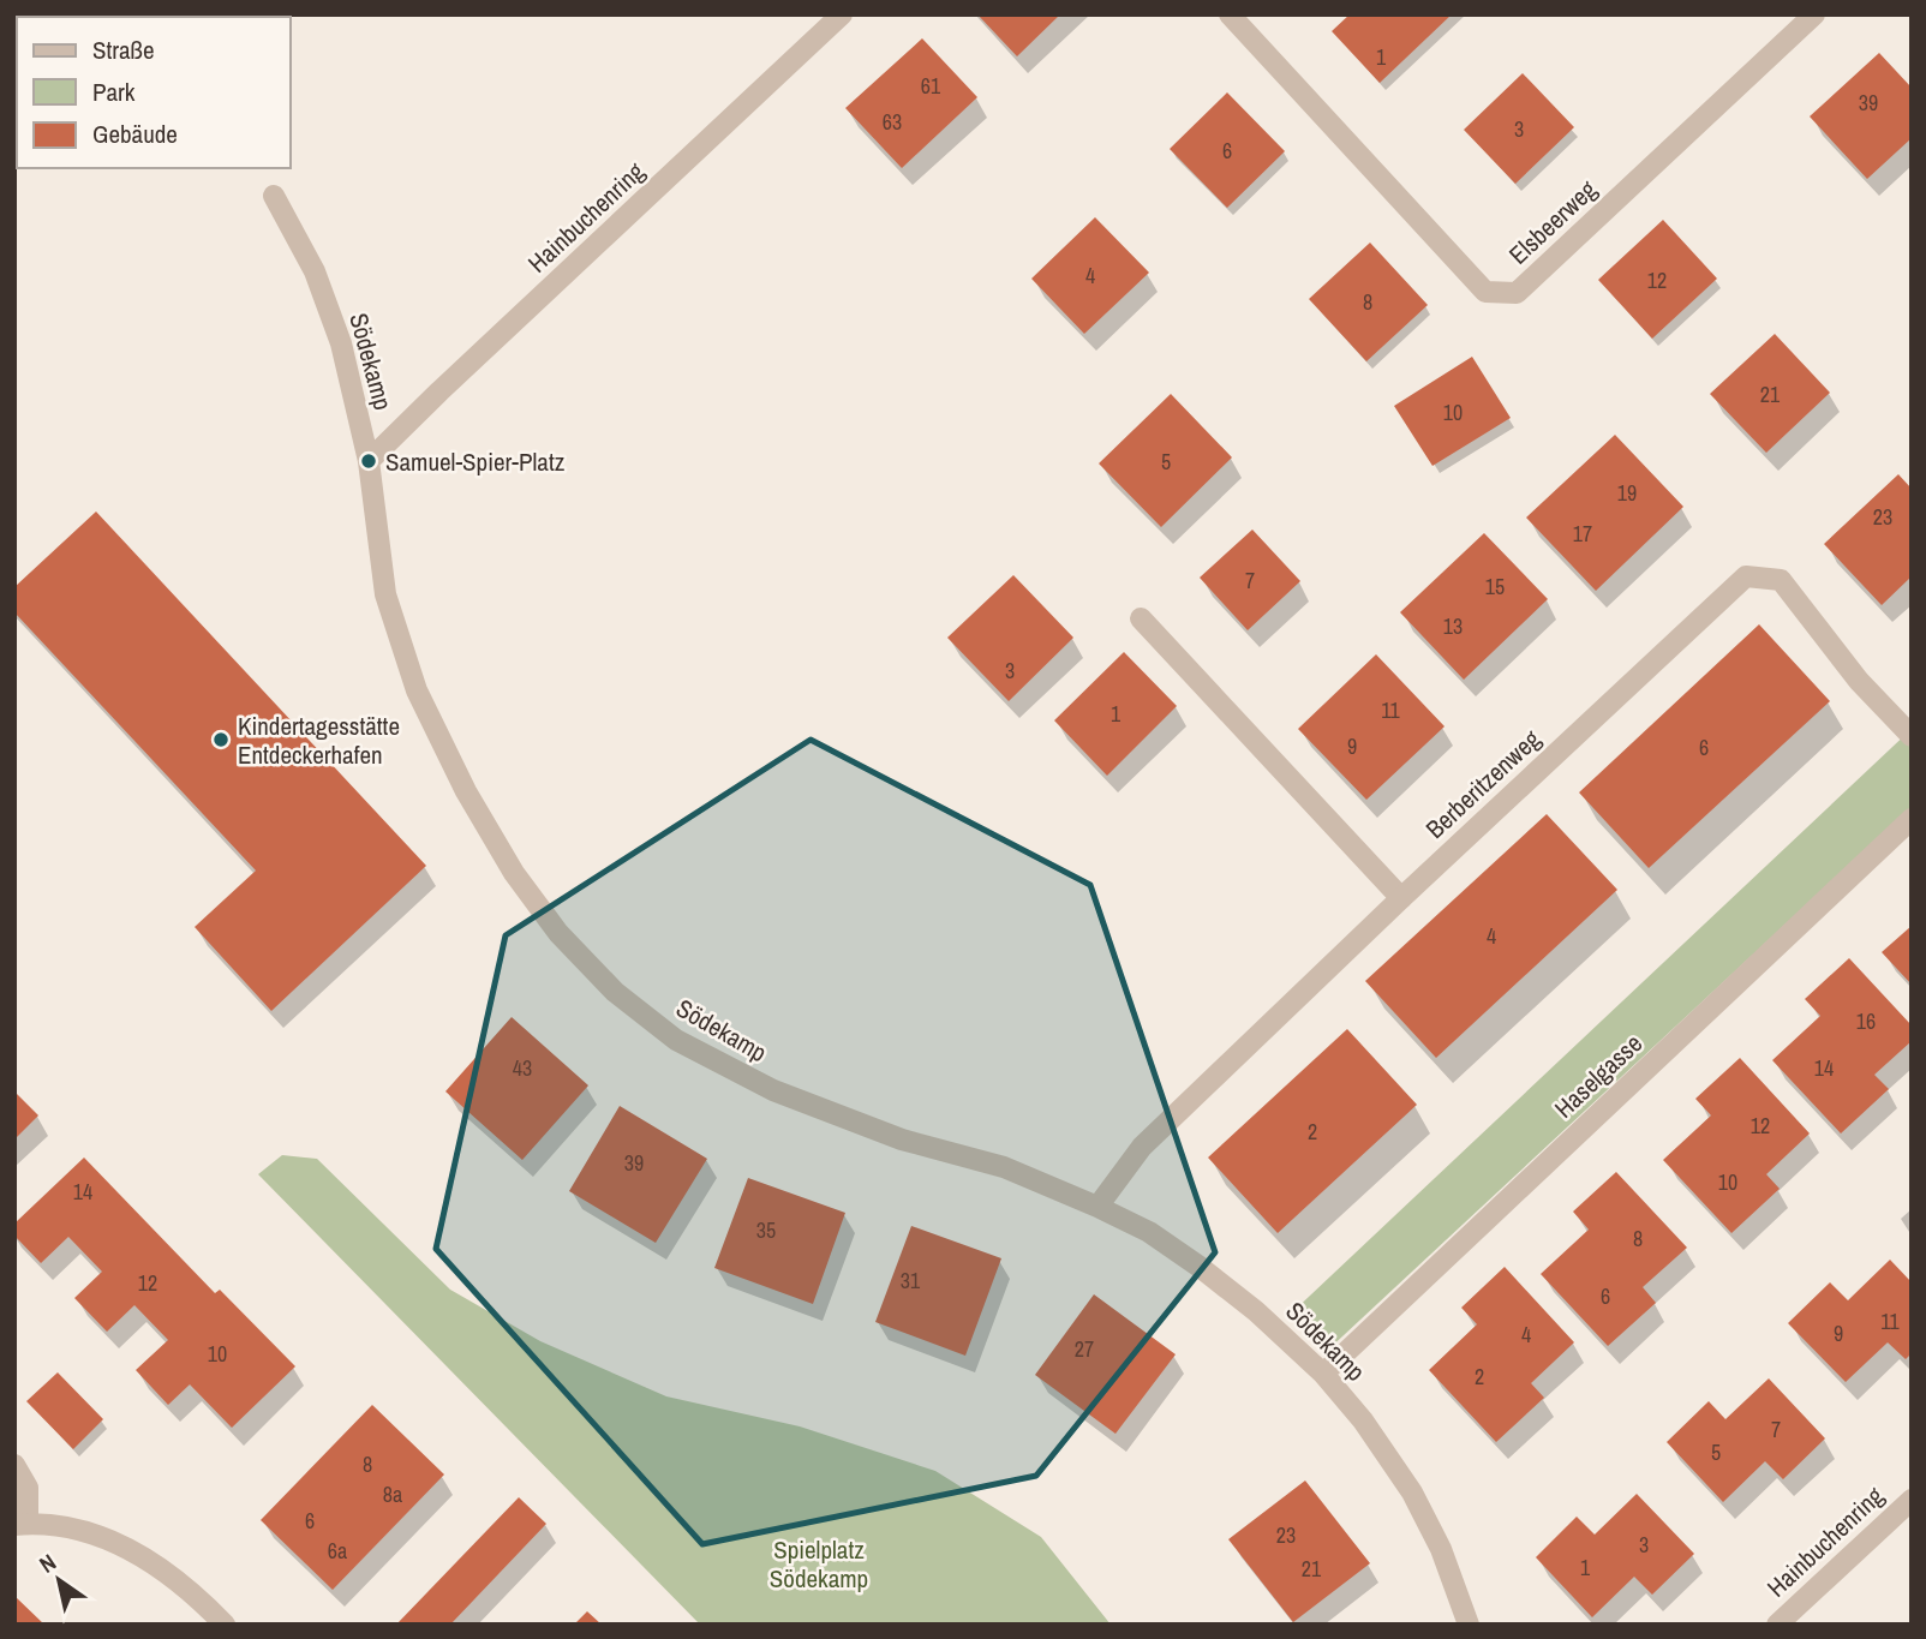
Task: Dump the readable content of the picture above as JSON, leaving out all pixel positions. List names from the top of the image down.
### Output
{
  "streets": {
    "street": [
      "Hainbuchenring",
      "Elsbeerweg",
      "Södekamp",
      "Berberitzenweg",
      "Haselgasse"
    ]
  },
  "crossings": [
    ["Hainbuchenring", "Södekamp"],
    ["Södekamp", "Berberitzenweg"],
    ["Södekamp", "Haselgasse"]
  ],
  "parks": ["Spielplatz Södekamp"],
  "places": ["Samuel-Spier-Platz", "Kindertagesstätte Entdeckerhafen"],
  "house_numbers": [
    "1",
    "61",
    "39",
    "63",
    "3",
    "6",
    "4",
    "12",
    "8",
    "21",
    "10",
    "5",
    "19",
    "23",
    "17",
    "7",
    "15",
    "13",
    "3",
    "11",
    "1",
    "9",
    "6",
    "4",
    "16",
    "43",
    "14",
    "12",
    "2",
    "39",
    "10",
    "14",
    "35",
    "8",
    "31",
    "12",
    "6",
    "11",
    "9",
    "4",
    "27",
    "10",
    "2",
    "7",
    "5",
    "8",
    "8a",
    "6",
    "23",
    "3",
    "6a",
    "1",
    "21"
  ],
  "legend": ["Straße", "Park", "Gebäude"],
  "north": "top left"
}
